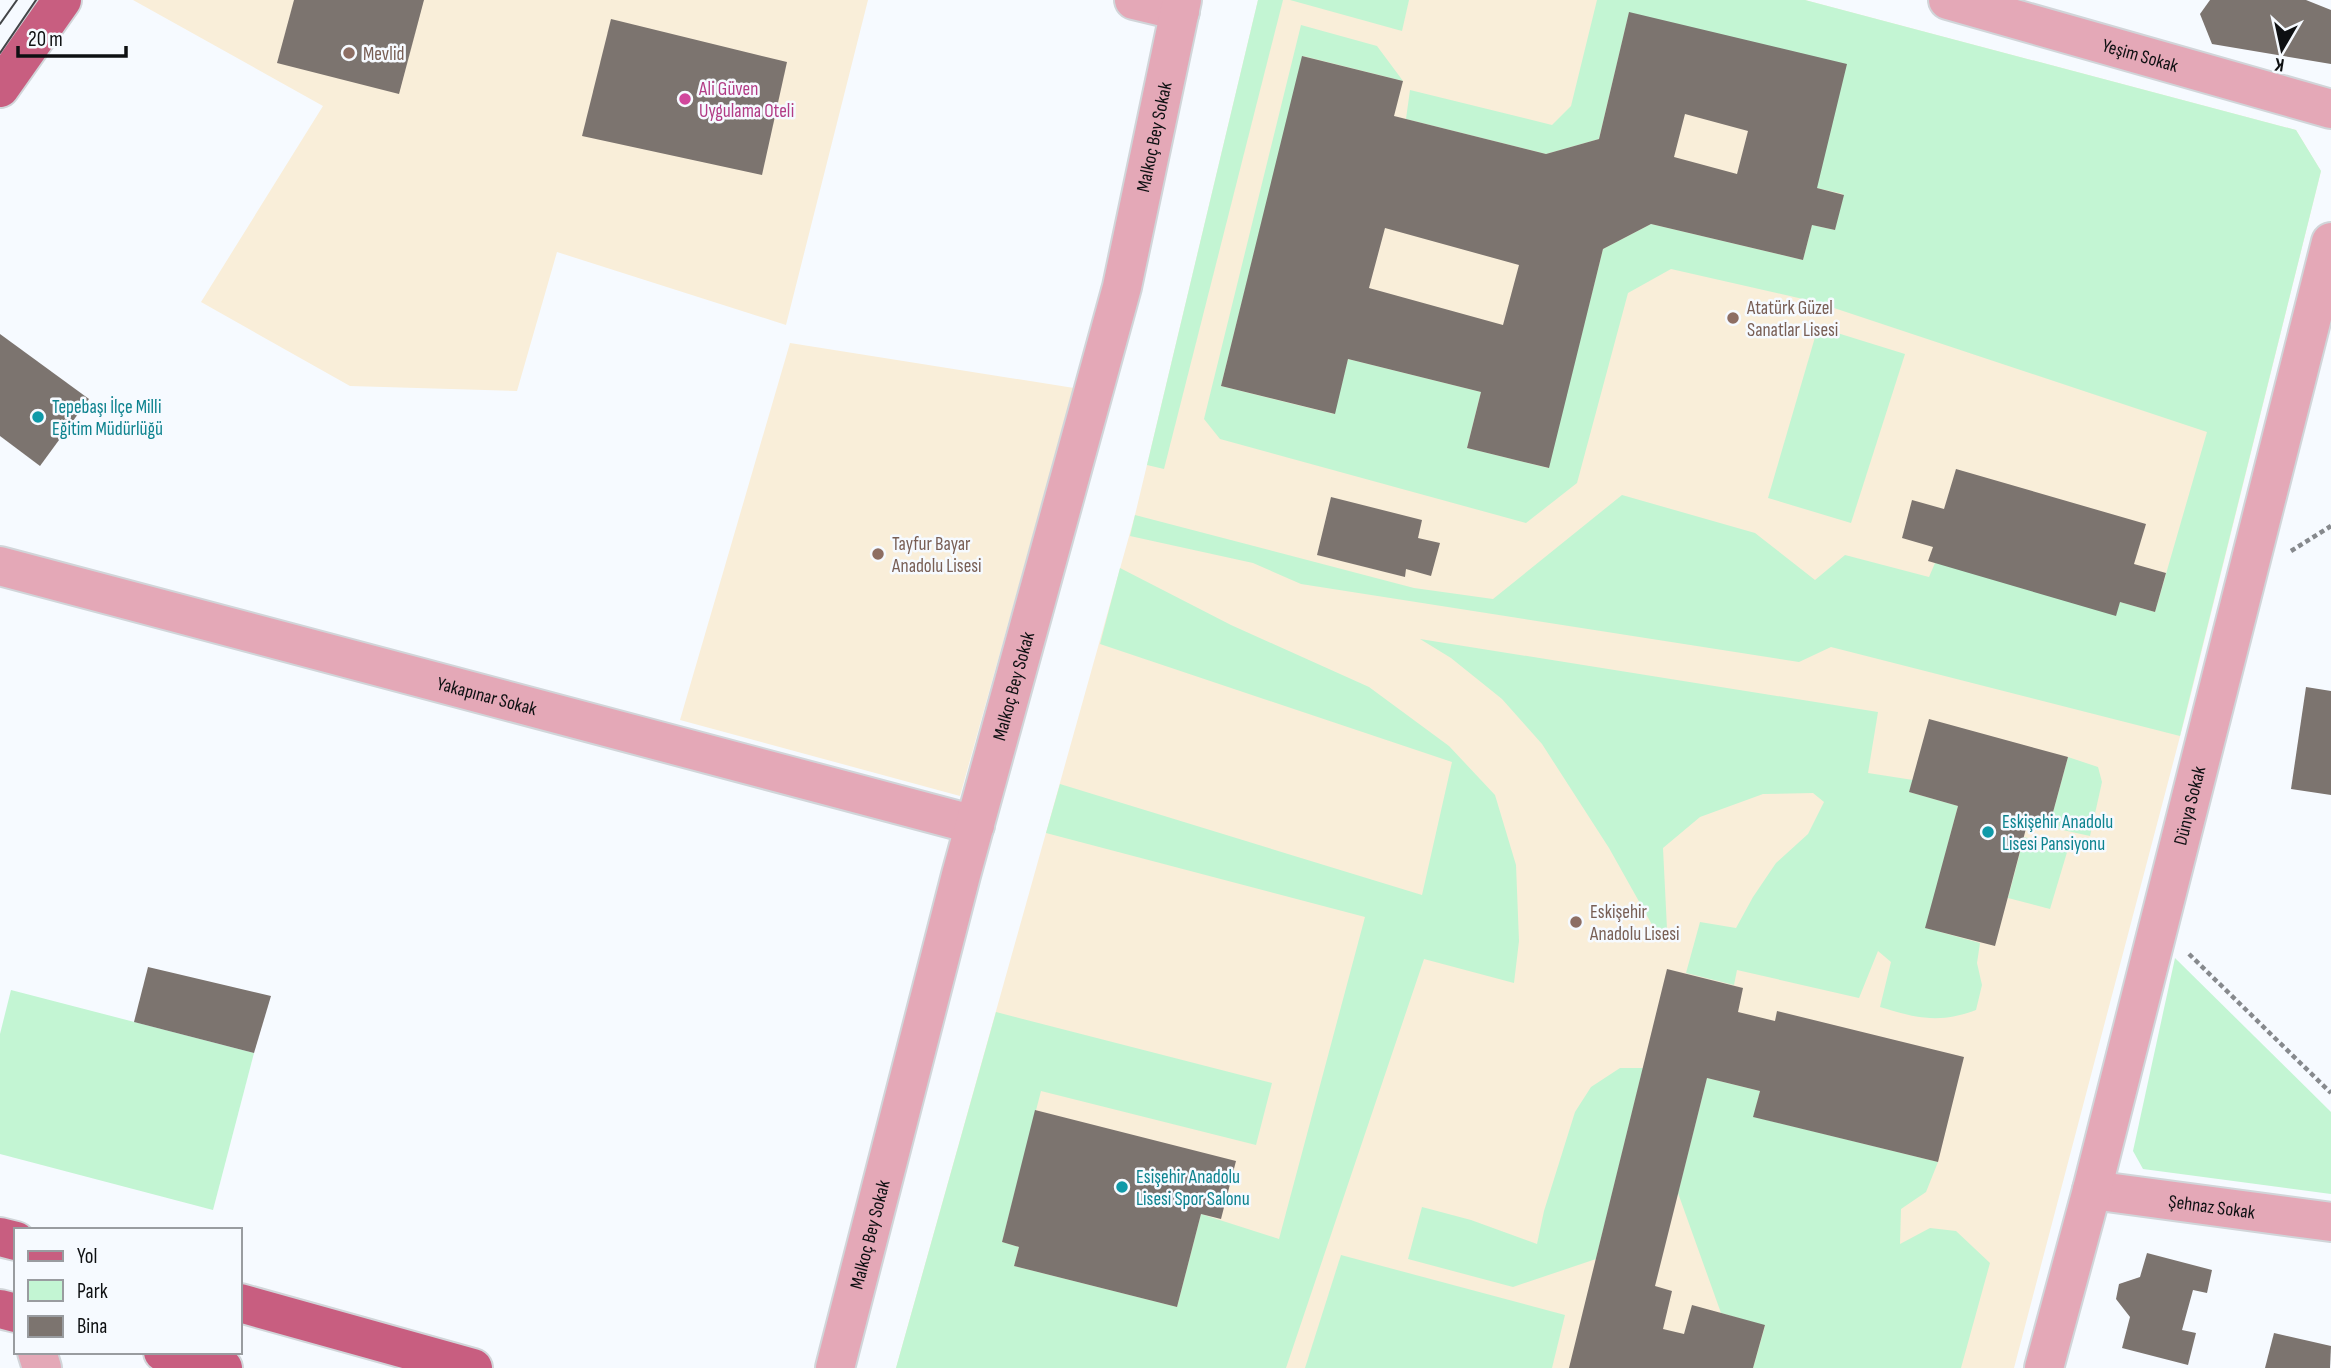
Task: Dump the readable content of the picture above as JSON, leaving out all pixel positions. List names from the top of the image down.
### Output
{
  "streets": {
    "street": [
      "Yeşim Sokak",
      "Malkoç Bey Sokak",
      "Yakapınar Sokak",
      "Dünya Sokak",
      "Şehnaz Sokak"
    ]
  },
  "crossings": [
    ["Malkoç Bey Sokak", "Yakapınar Sokak"],
    ["Dünya Sokak", "Şehnaz Sokak"]
  ],
  "places": [
    "Mevlid",
    "Ali Güven Uygulama Oteli",
    "Atatürk Güzel Sanatlar Lisesi",
    "Tepebaşı İlçe Milli Eğitim Müdürlüğü",
    "Tayfur Bayar Anadolu Lisesi",
    "Eskişehir Anadolu Lisesi Pansiyonu",
    "Eskişehir Anadolu Lisesi",
    "Esişehir Anadolu Lisesi Spor Salonu"
  ],
  "legend": ["Yol", "Park", "Bina"],
  "scale_bar": "20 m",
  "north": "bottom"
}
